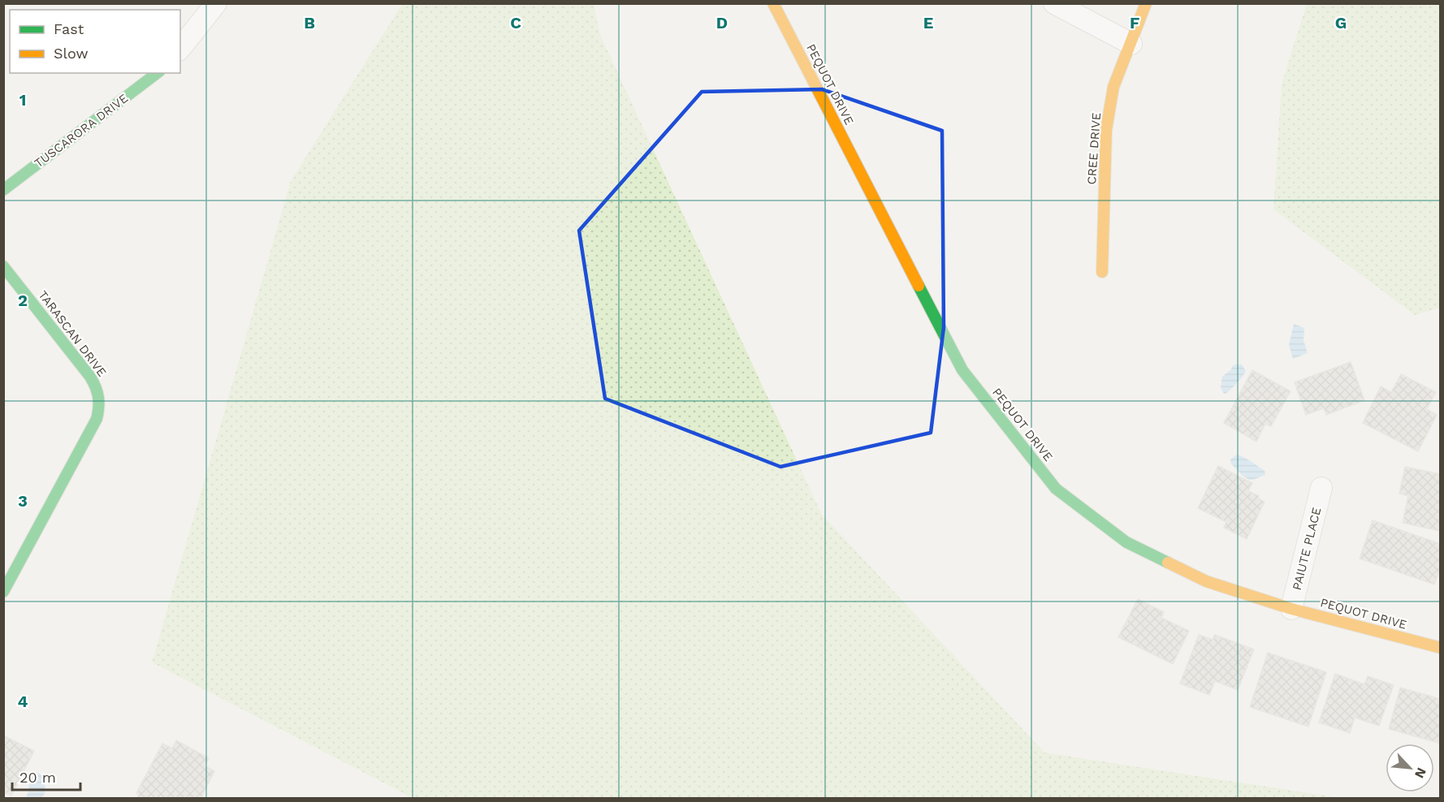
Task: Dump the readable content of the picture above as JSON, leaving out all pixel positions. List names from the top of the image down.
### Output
{
  "streets": {
    "street": [
      "PEQUOT DRIVE",
      "TUSCARORA DRIVE",
      "CREE DRIVE",
      "TARASCAN DRIVE",
      "PAIUTE PLACE"
    ]
  },
  "crossings": [
    ["PEQUOT DRIVE", "PAIUTE PLACE"]
  ],
  "legend": ["Fast", "Slow"],
  "scale_bar": "20 m",
  "north": "bottom right",
  "grid": {
    "columns": [
      "B",
      "C",
      "D",
      "E",
      "F",
      "G"
    ],
    "rows": [
      "1",
      "2",
      "3",
      "4"
    ]
  }
}
